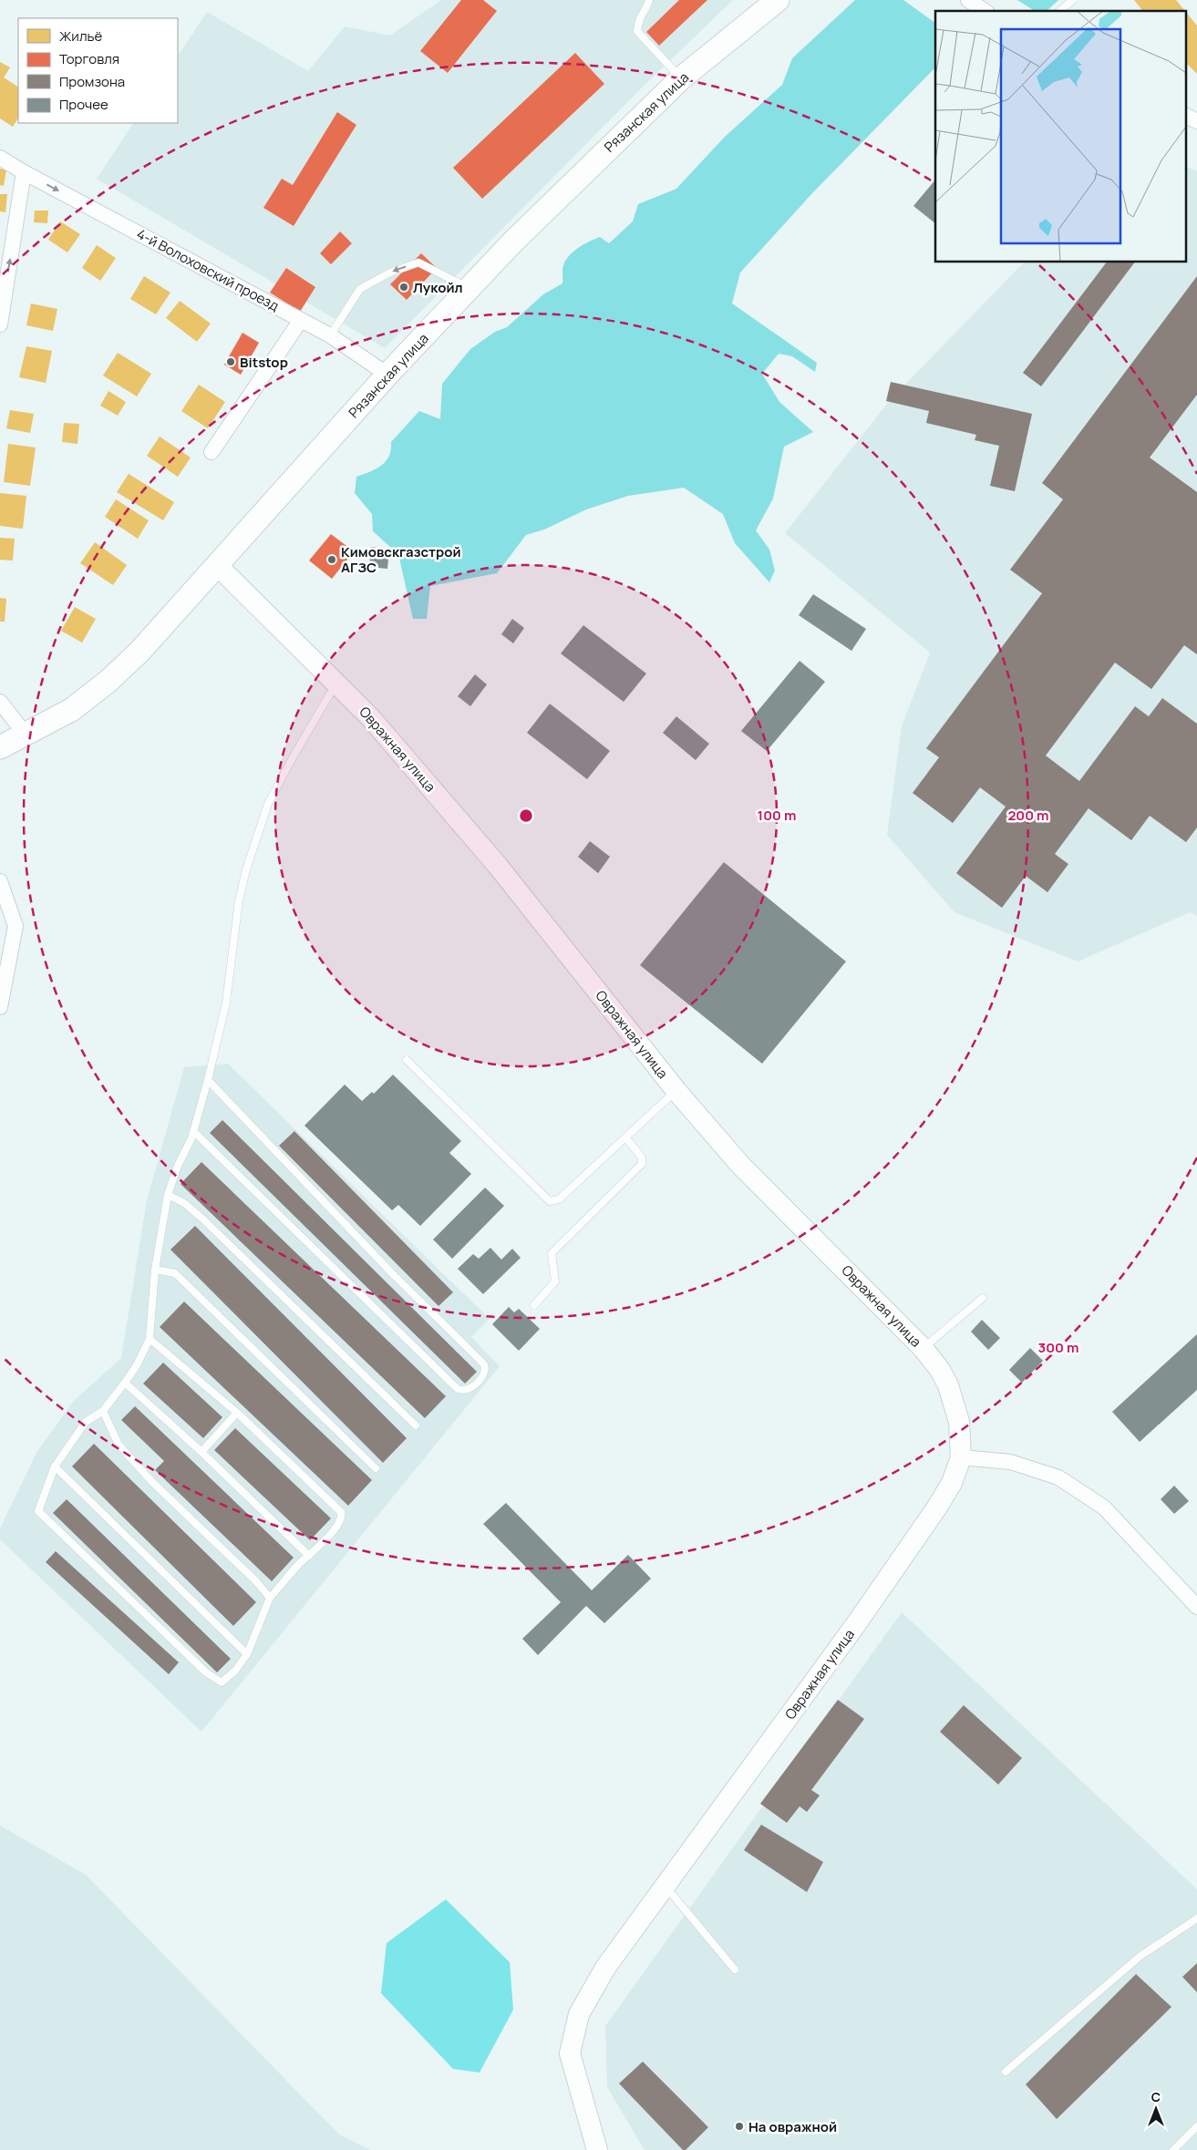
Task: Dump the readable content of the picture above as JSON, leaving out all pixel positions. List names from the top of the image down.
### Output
{
  "streets": {
    "main road": ["Рязанская улица"],
    "street": ["4-й Волоховский проезд", "Овражная улица"]
  },
  "crossings": [
    ["Рязанская улица", "4-й Волоховский проезд"],
    ["Рязанская улица", "Овражная улица"]
  ],
  "one_way": ["4-й Волоховский проезд"],
  "places": [
    "Лукойл",
    "Bitstop",
    "Кимовскгазстрой АГЗС",
    "На овражной"
  ],
  "legend": [
    "Жильё",
    "Торговля",
    "Промзона",
    "Прочее"
  ],
  "north": "top",
  "rings": ["100 m", "200 m", "300 m"]
}
